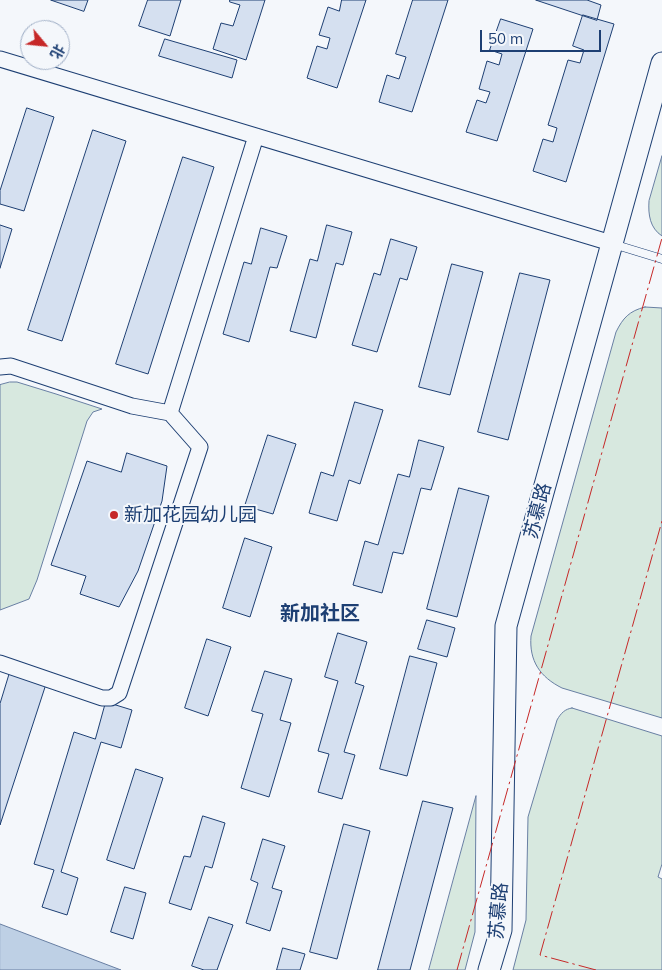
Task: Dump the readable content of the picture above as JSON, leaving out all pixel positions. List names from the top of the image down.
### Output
{
  "streets": {
    "main road": ["苏慕路"]
  },
  "districts": ["新加社区"],
  "places": ["新加花园幼儿园"],
  "scale_bar": "50 m",
  "north": "bottom right"
}
